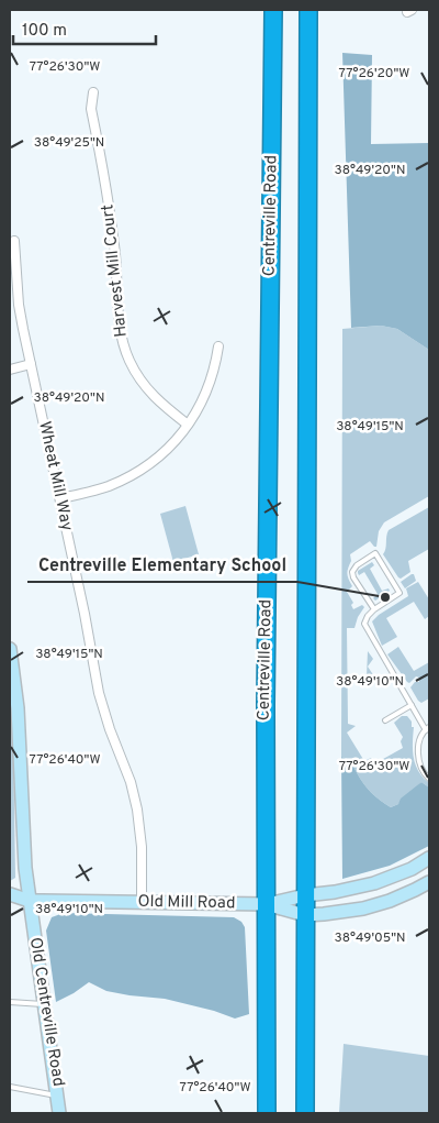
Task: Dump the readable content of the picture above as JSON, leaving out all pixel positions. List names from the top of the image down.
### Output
{
  "streets": {
    "highway": ["Centreville Road"],
    "street": [
      "Harvest Mill Court",
      "Wheat Mill Way",
      "Old Mill Road",
      "Old Centreville Road"
    ]
  },
  "crossings": [
    ["Centreville Road", "Old Mill Road"],
    ["Wheat Mill Way", "Old Mill Road"],
    ["Old Mill Road", "Old Centreville Road"]
  ],
  "places": ["Centreville Elementary School"],
  "scale_bar": "100 m",
  "coordinates": [
    "77°26'30\"W",
    "77°26'20\"W",
    "38°49'25\"N",
    "38°49'20\"N",
    "38°49'15\"N",
    "38°49'10\"N",
    "77°26'40\"W",
    "38°49'05\"N"
  ]
}
